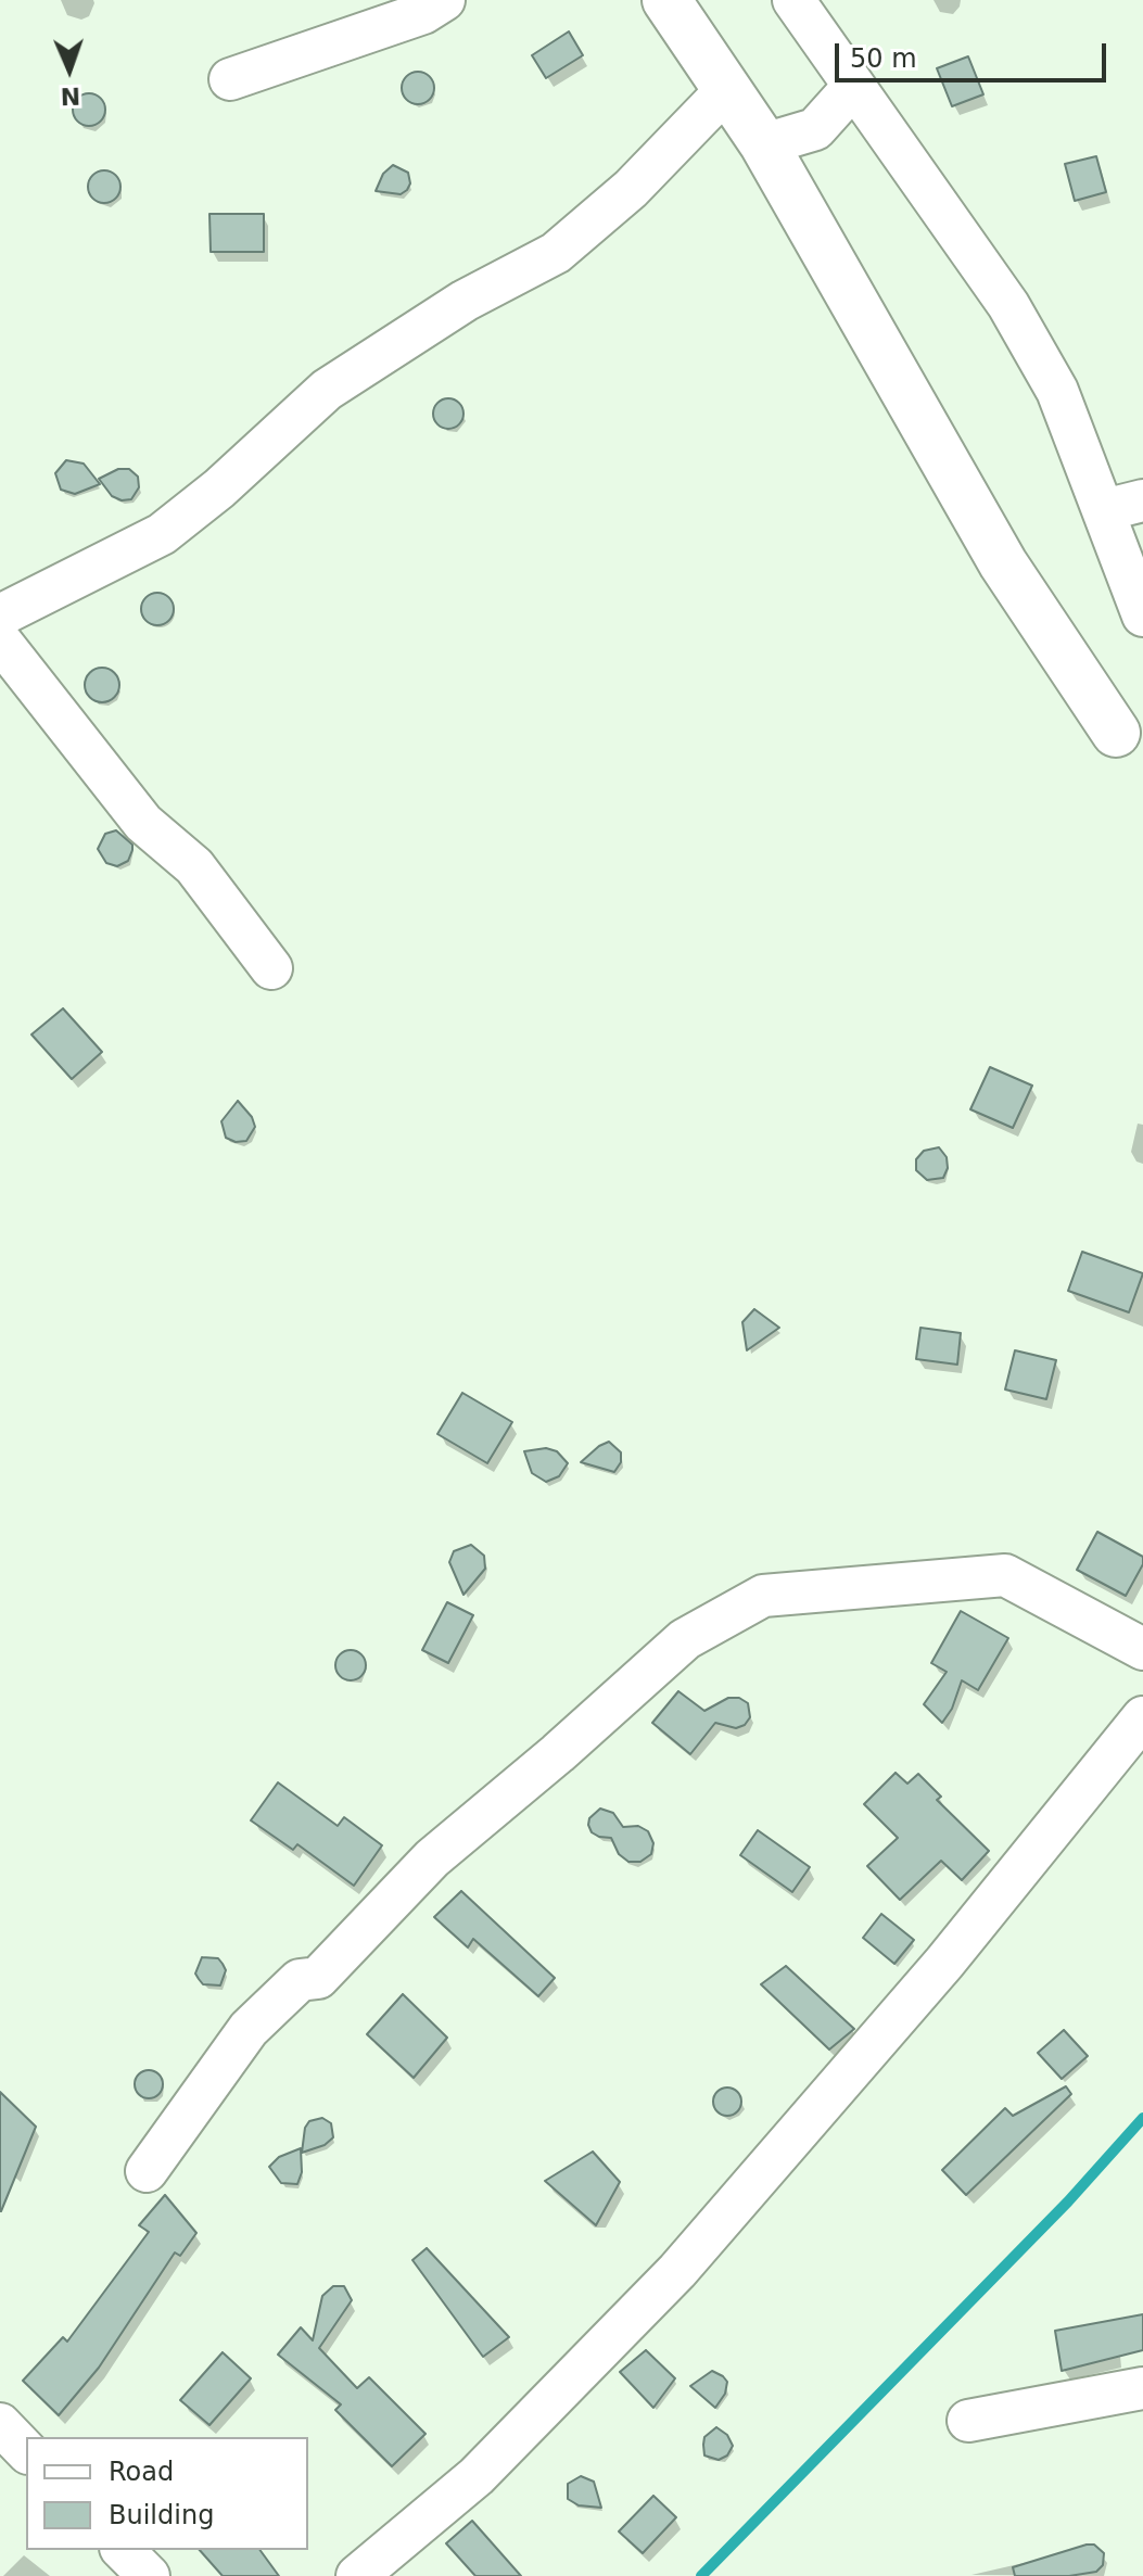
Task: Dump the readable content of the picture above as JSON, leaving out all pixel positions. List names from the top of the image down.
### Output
{
  "legend": ["Road", "Building"],
  "scale_bar": "50 m",
  "north": "bottom"
}
